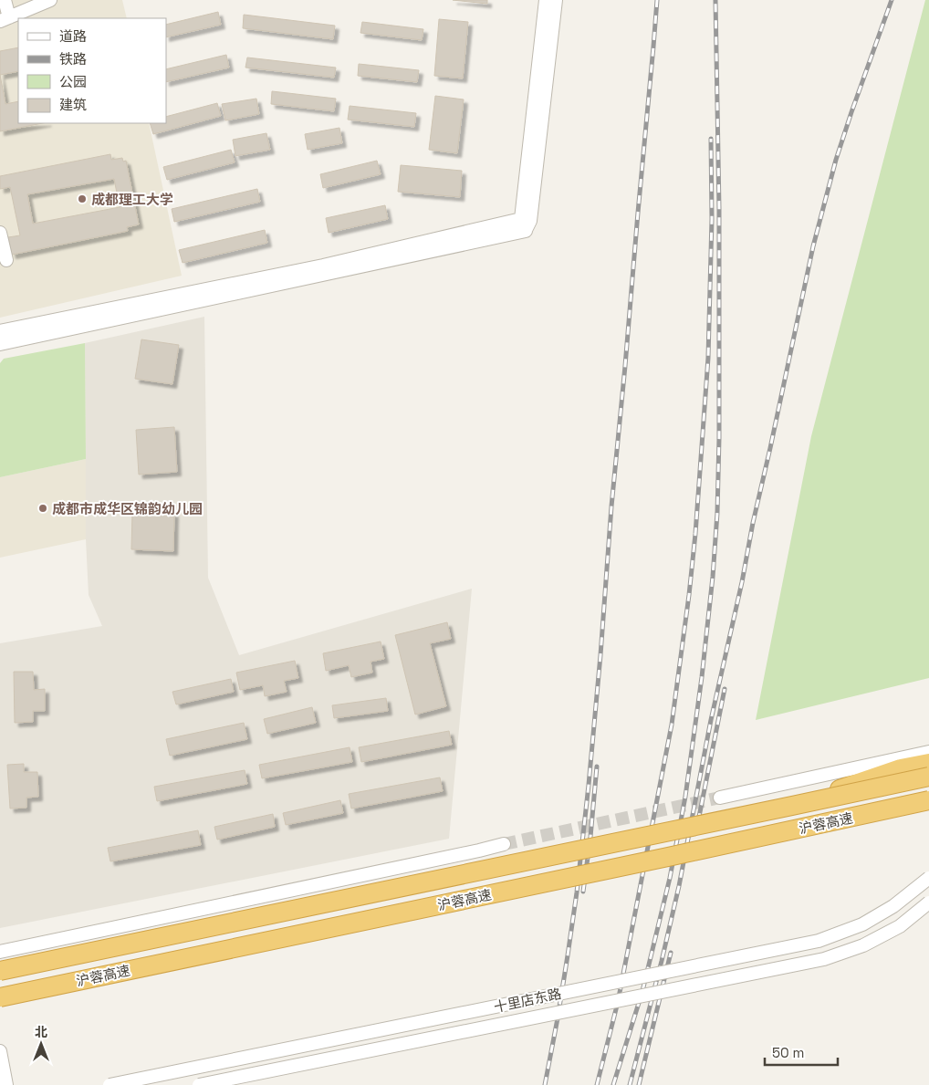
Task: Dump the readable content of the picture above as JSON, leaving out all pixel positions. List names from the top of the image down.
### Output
{
  "streets": {
    "highway": ["沪蓉高速"],
    "street": ["十里店东路"]
  },
  "places": ["成都理工大学", "成都市成华区锦韵幼儿园"],
  "legend": [
    "道路",
    "铁路",
    "公园",
    "建筑"
  ],
  "scale_bar": "50 m",
  "north": "top"
}
